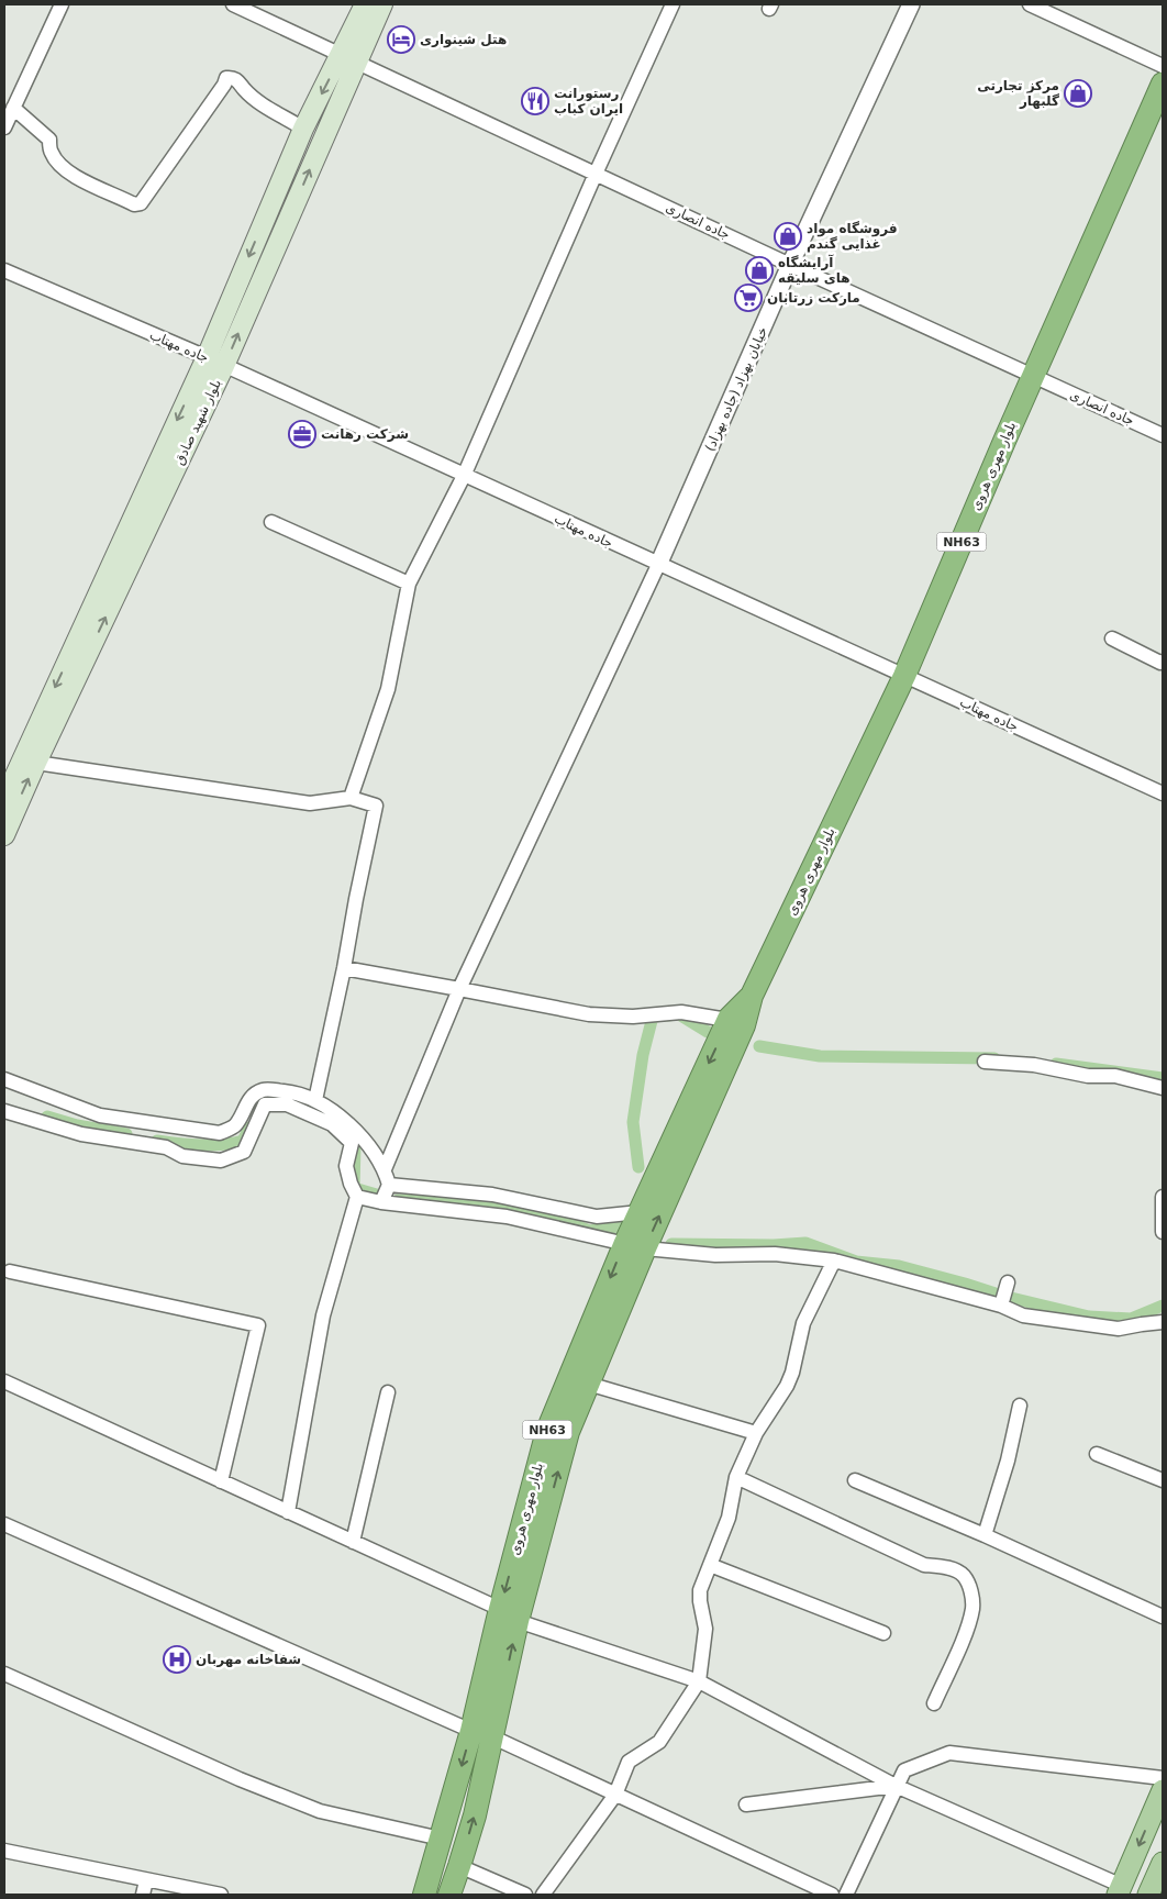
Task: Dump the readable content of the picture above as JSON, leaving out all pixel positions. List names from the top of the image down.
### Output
{
  "streets": {
    "highway": ["بلوار مهری هروی", "NH63"],
    "main road": ["بلوار شهید صادق"],
    "street": ["جاده انصاری", "جاده مهتاب", "خیابان بهزاد (جاده بهزاد)"]
  },
  "crossings": [
    ["جاده انصاری", "خیابان بهزاد (جاده بهزاد)"],
    ["جاده انصاری", "بلوار شهید صادق"],
    ["جاده انصاری", "بلوار مهری هروی"],
    ["جاده مهتاب", "خیابان بهزاد (جاده بهزاد)"],
    ["جاده مهتاب", "بلوار شهید صادق"],
    ["جاده مهتاب", "بلوار مهری هروی"]
  ],
  "places": {
    "hotel": ["هتل شینواری"],
    "shop": ["مرکز تجارتی گلبهار", "فروشگاه مواد غذایی گندم", "آرایشگاه های سلیقه"],
    "restaurant": ["رستورانت ایران کباب"],
    "supermarket": ["مارکت زرتابان"],
    "office": ["شرکت رهانت"],
    "hospital": ["شفاخانه مهربان"]
  }
}
